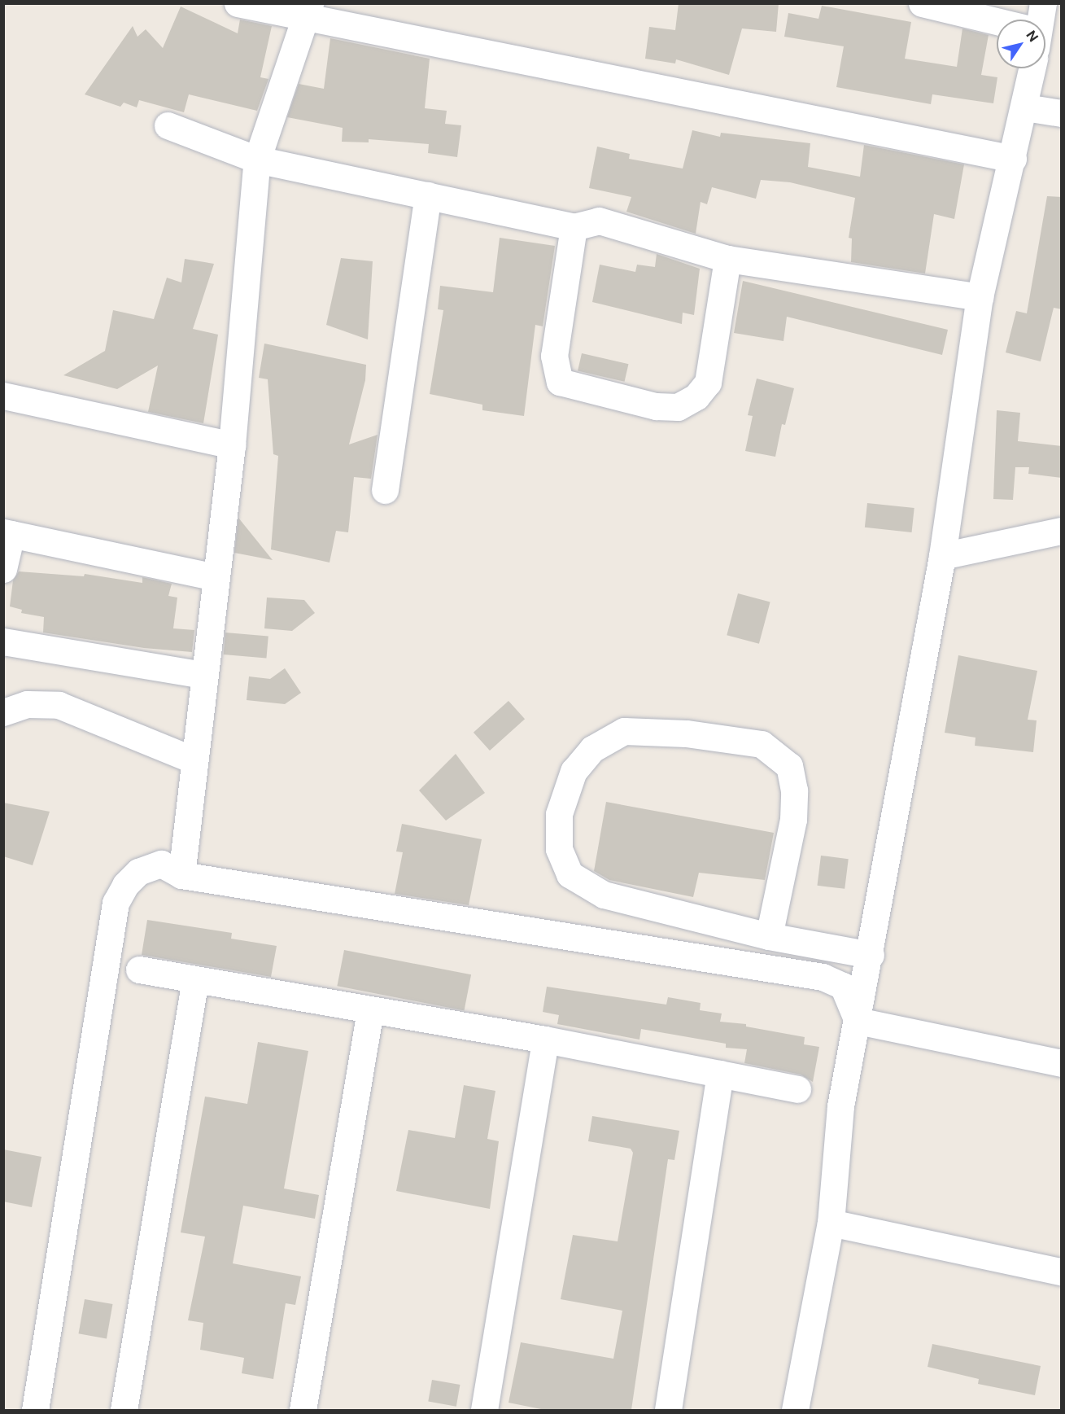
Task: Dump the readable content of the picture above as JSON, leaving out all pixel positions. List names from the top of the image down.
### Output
{
  "north": "top right"
}
